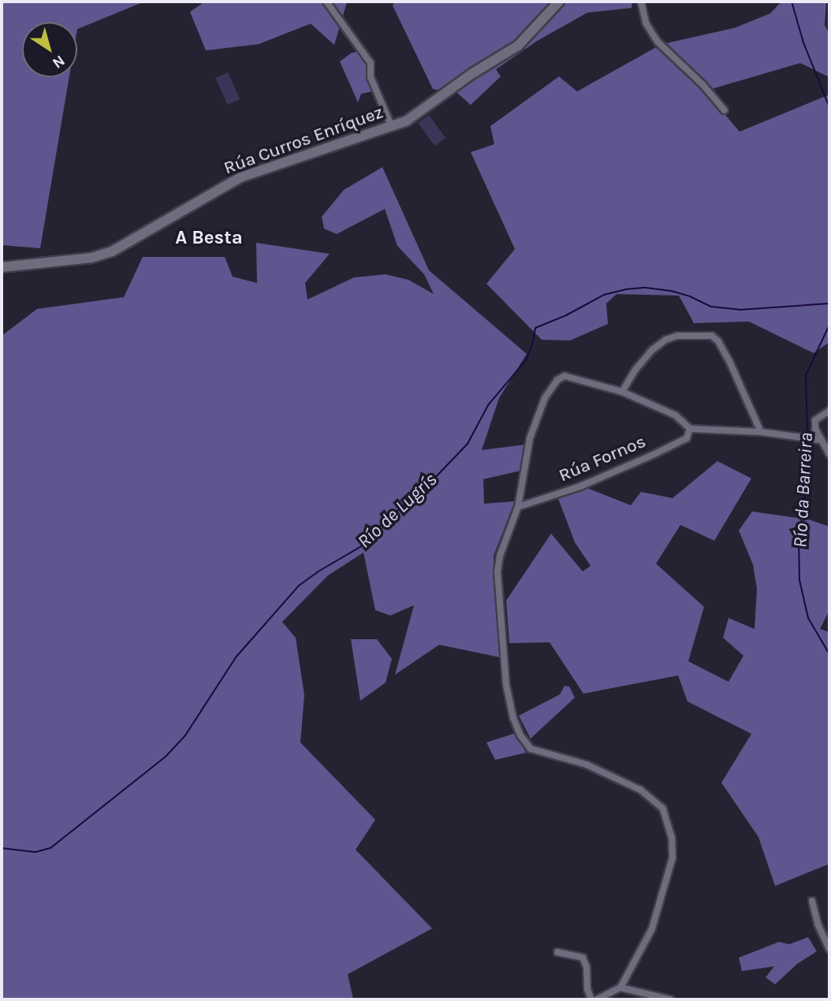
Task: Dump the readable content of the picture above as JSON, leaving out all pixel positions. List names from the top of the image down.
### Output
{
  "streets": {
    "street": ["Rúa Curros Enríquez", "Rúa Fornos"]
  },
  "districts": ["A Besta"],
  "water": ["Río da Barreira", "Río de Lugrís"],
  "north": "bottom right"
}
